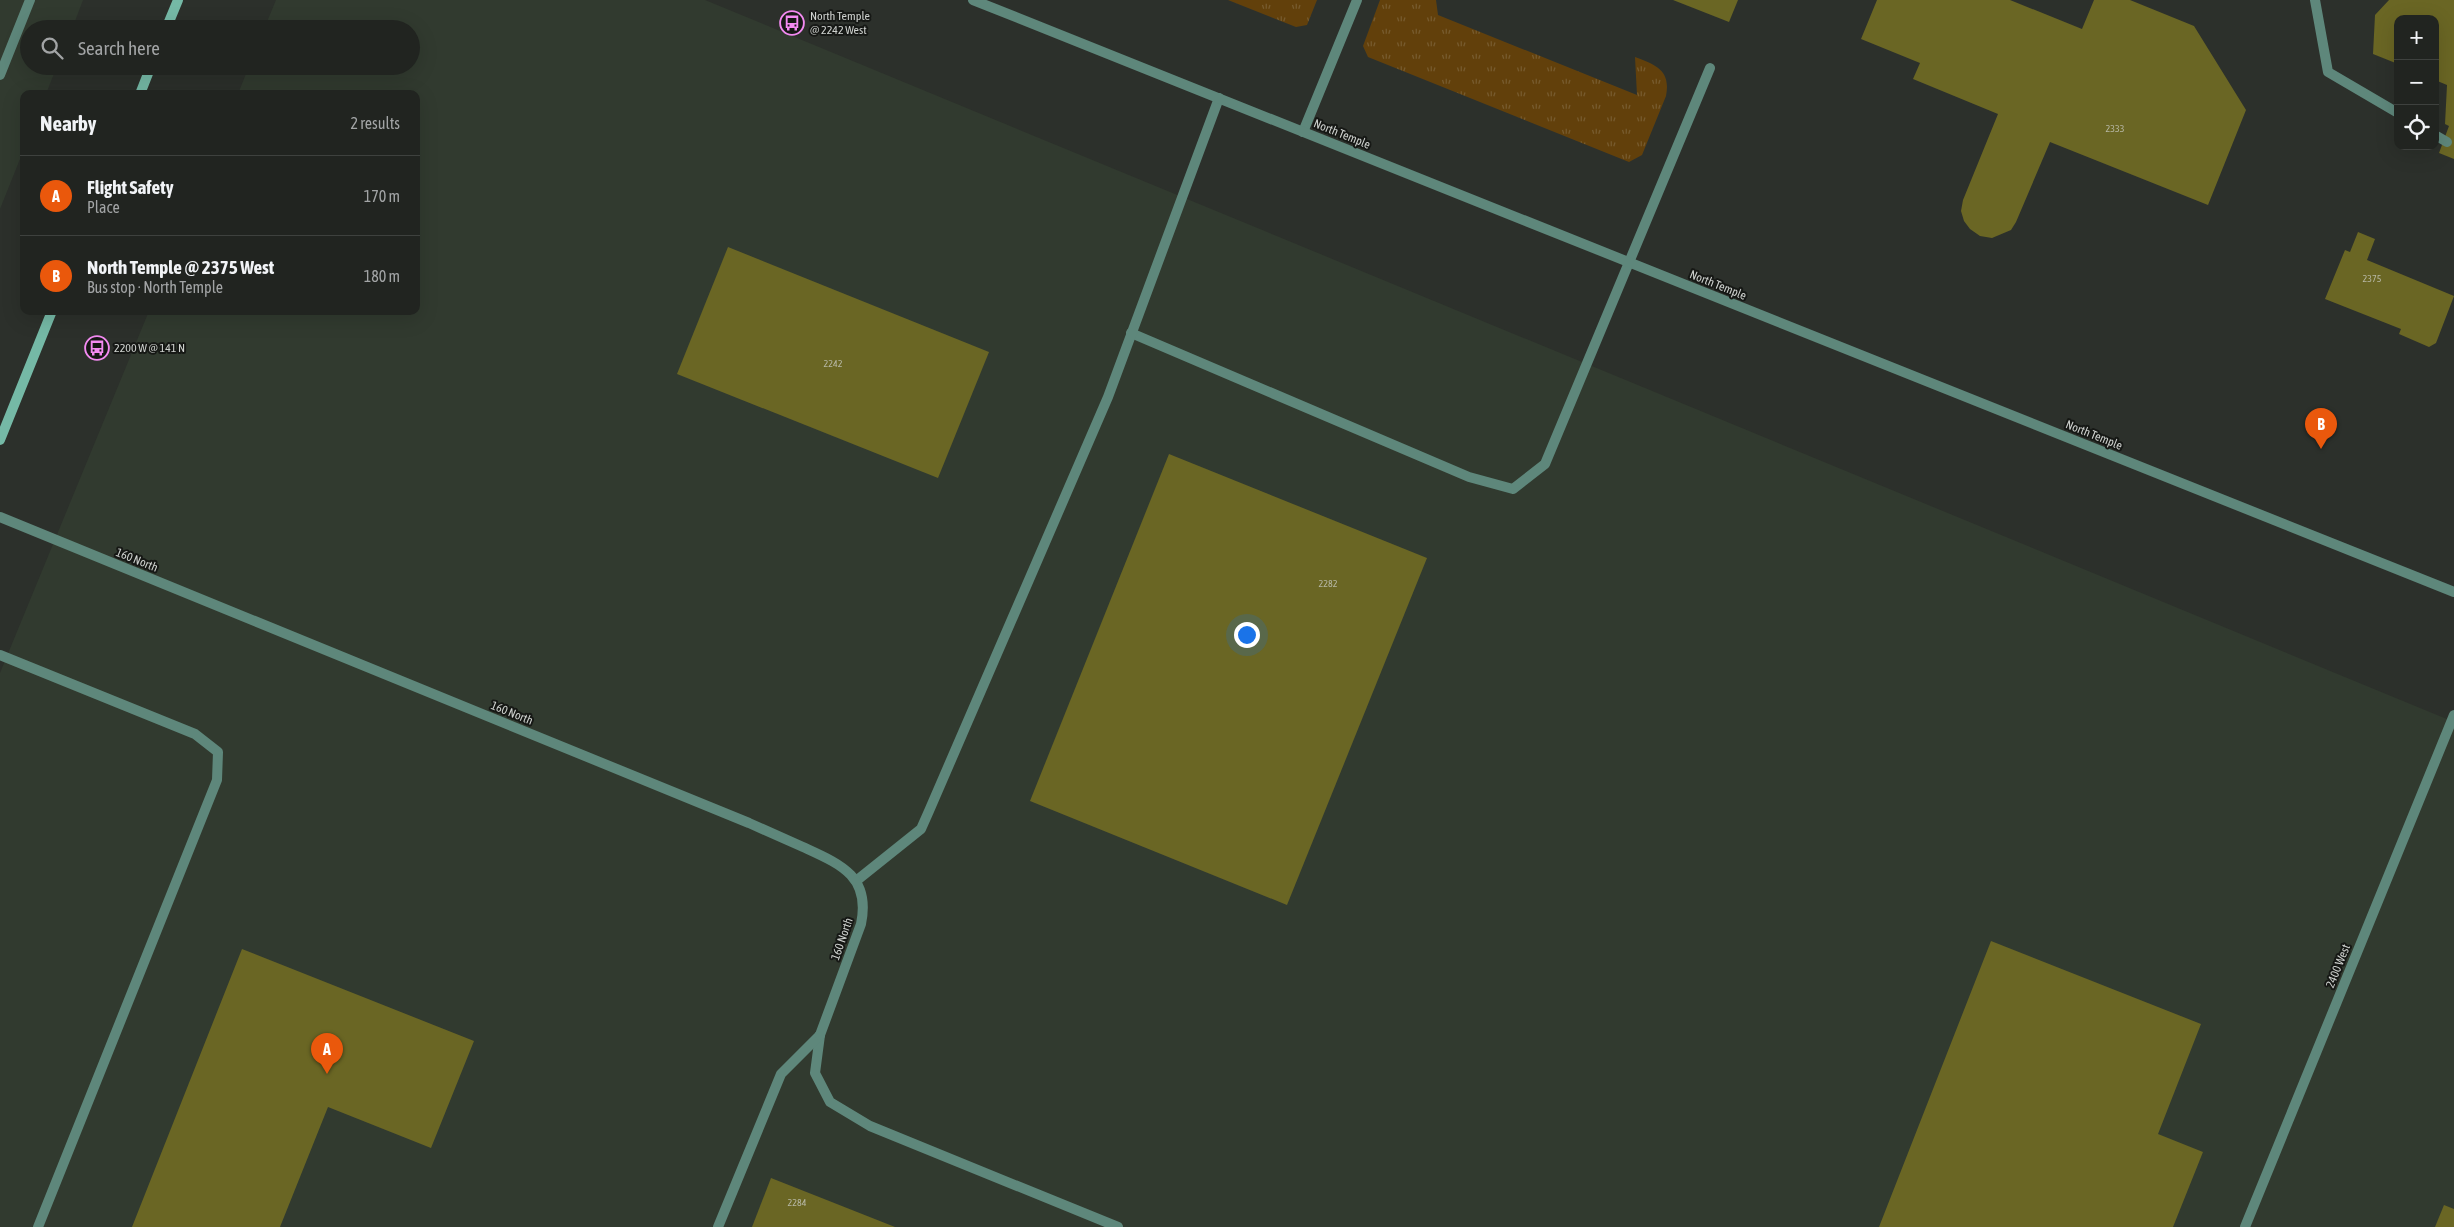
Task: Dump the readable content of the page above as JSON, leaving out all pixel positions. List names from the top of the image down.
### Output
{
  "streets": {
    "street": ["North Temple", "160 North", "2400 West"]
  },
  "places": {
    "bus stop": ["North Temple @ 2242 West", "2200 W @ 141 N"]
  },
  "house_numbers": [
    "2333",
    "2375",
    "2242",
    "2282",
    "2284"
  ],
  "page": {
    "map_buttons": ["+", "−"],
    "search": "Search here",
    "heading": ["Nearby", "2 results"],
    "list": [
      {
        "mark": "A",
        "name": "Flight Safety",
        "note": "Place",
        "value": "170 m"
      },
      {
        "mark": "B",
        "name": "North Temple @ 2375 West",
        "note": "Bus stop · North Temple",
        "value": "180 m"
      }
    ],
    "pins": ["B", "A"]
  }
}
